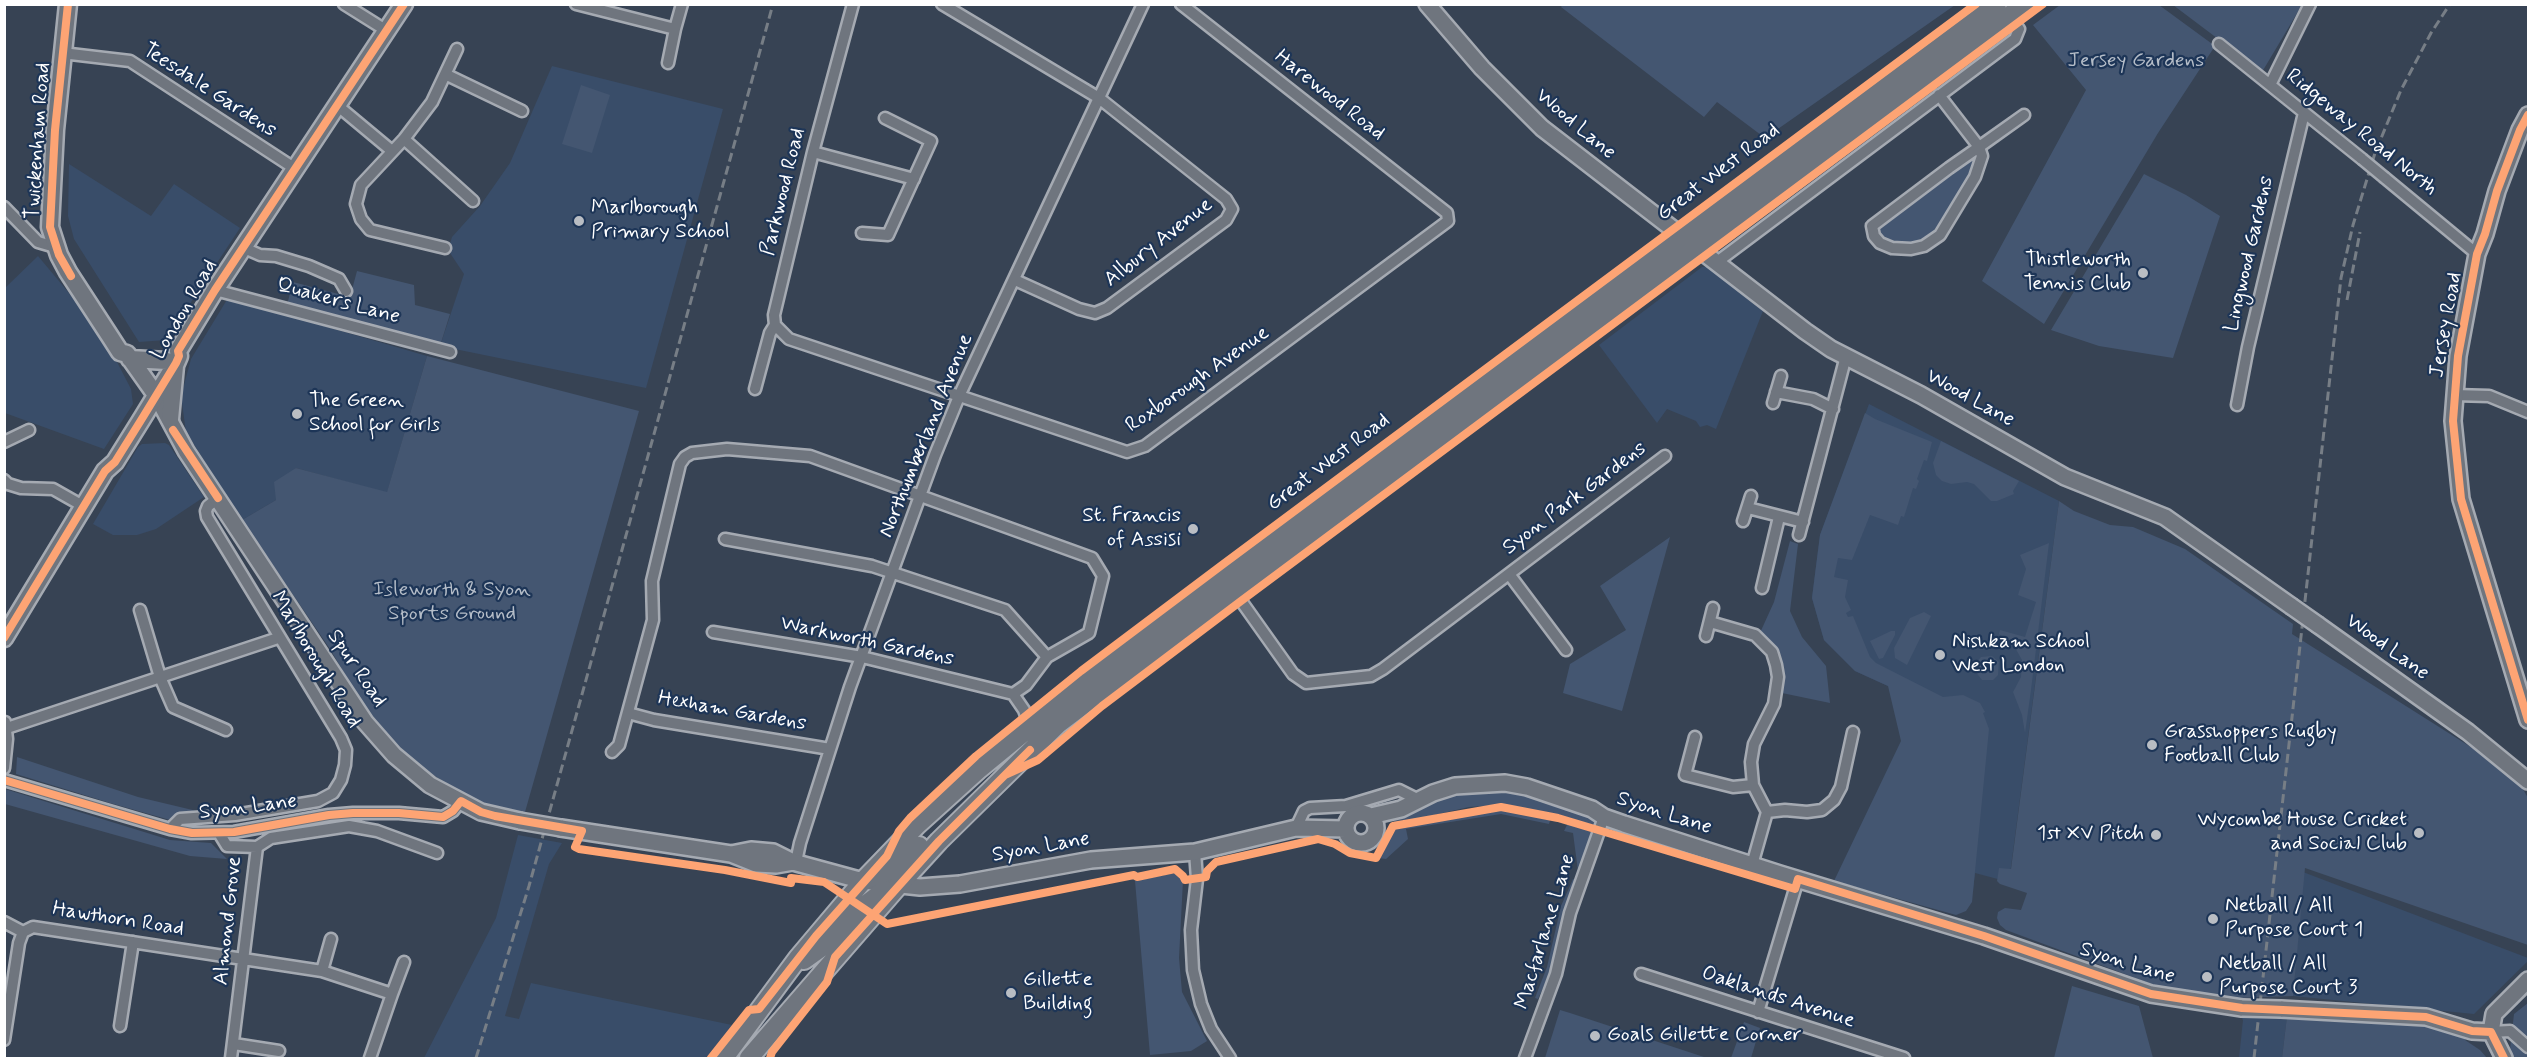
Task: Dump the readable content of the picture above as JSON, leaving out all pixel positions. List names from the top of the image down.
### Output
{
  "streets": {
    "highway": ["Great West Road"],
    "main road": [
      "Wood Lane",
      "Twickenham Road",
      "London Road",
      "Jersey Road",
      "Spur Road",
      "Syon Lane"
    ],
    "street": [
      "Teesdale Gardens",
      "Harewood Road",
      "Ridgeway Road North",
      "Parkwood Road",
      "Albury Avenue",
      "Lingwood Gardens",
      "Quakers Lane",
      "Roxborough Avenue",
      "Northumberland Avenue",
      "Syon Park Gardens",
      "Warkworth Gardens",
      "Marlborough Road",
      "Hexham Gardens",
      "Hawthorn Road",
      "Almond Grove",
      "Macfarlane Lane",
      "Oaklands Avenue"
    ]
  },
  "crossings": [
    ["Teesdale Gardens", "Twickenham Road"],
    ["Teesdale Gardens", "London Road"],
    ["Harewood Road", "Roxborough Avenue"],
    ["Wood Lane", "Great West Road"],
    ["Ridgeway Road North", "Lingwood Gardens"],
    ["Ridgeway Road North", "Jersey Road"],
    ["Twickenham Road", "London Road"],
    ["Twickenham Road", "Spur Road"],
    ["Great West Road", "Syon Park Gardens"],
    ["Great West Road", "Syon Lane"],
    ["Parkwood Road", "Roxborough Avenue"],
    ["Albury Avenue", "Northumberland Avenue"],
    ["Quakers Lane", "London Road"],
    ["London Road", "Spur Road"],
    ["Roxborough Avenue", "Northumberland Avenue"],
    ["Northumberland Avenue", "Warkworth Gardens"],
    ["Northumberland Avenue", "Hexham Gardens"],
    ["Northumberland Avenue", "Syon Lane"],
    ["Marlborough Road", "Spur Road"],
    ["Marlborough Road", "Syon Lane"],
    ["Spur Road", "Syon Lane"],
    ["Syon Lane", "Almond Grove"],
    ["Syon Lane", "Macfarlane Lane"],
    ["Hawthorn Road", "Almond Grove"]
  ],
  "parks": ["Jersey Gardens", "Isleworth & Syon Sports Ground"],
  "places": [
    "Marlborough Primary School",
    "Thistleworth Tennis Club",
    "The Green School for Girls",
    "St. Francis of Assisi",
    "Nishkam School West London",
    "Grasshoppers Rugby Football Club",
    "Wycombe House Cricket and Social Club",
    "1st XV Pitch",
    "Netball / All Purpose Court 1",
    "Netball / All Purpose Court 3",
    "Gillette Building",
    "Goals Gillette Corner"
  ]
}
